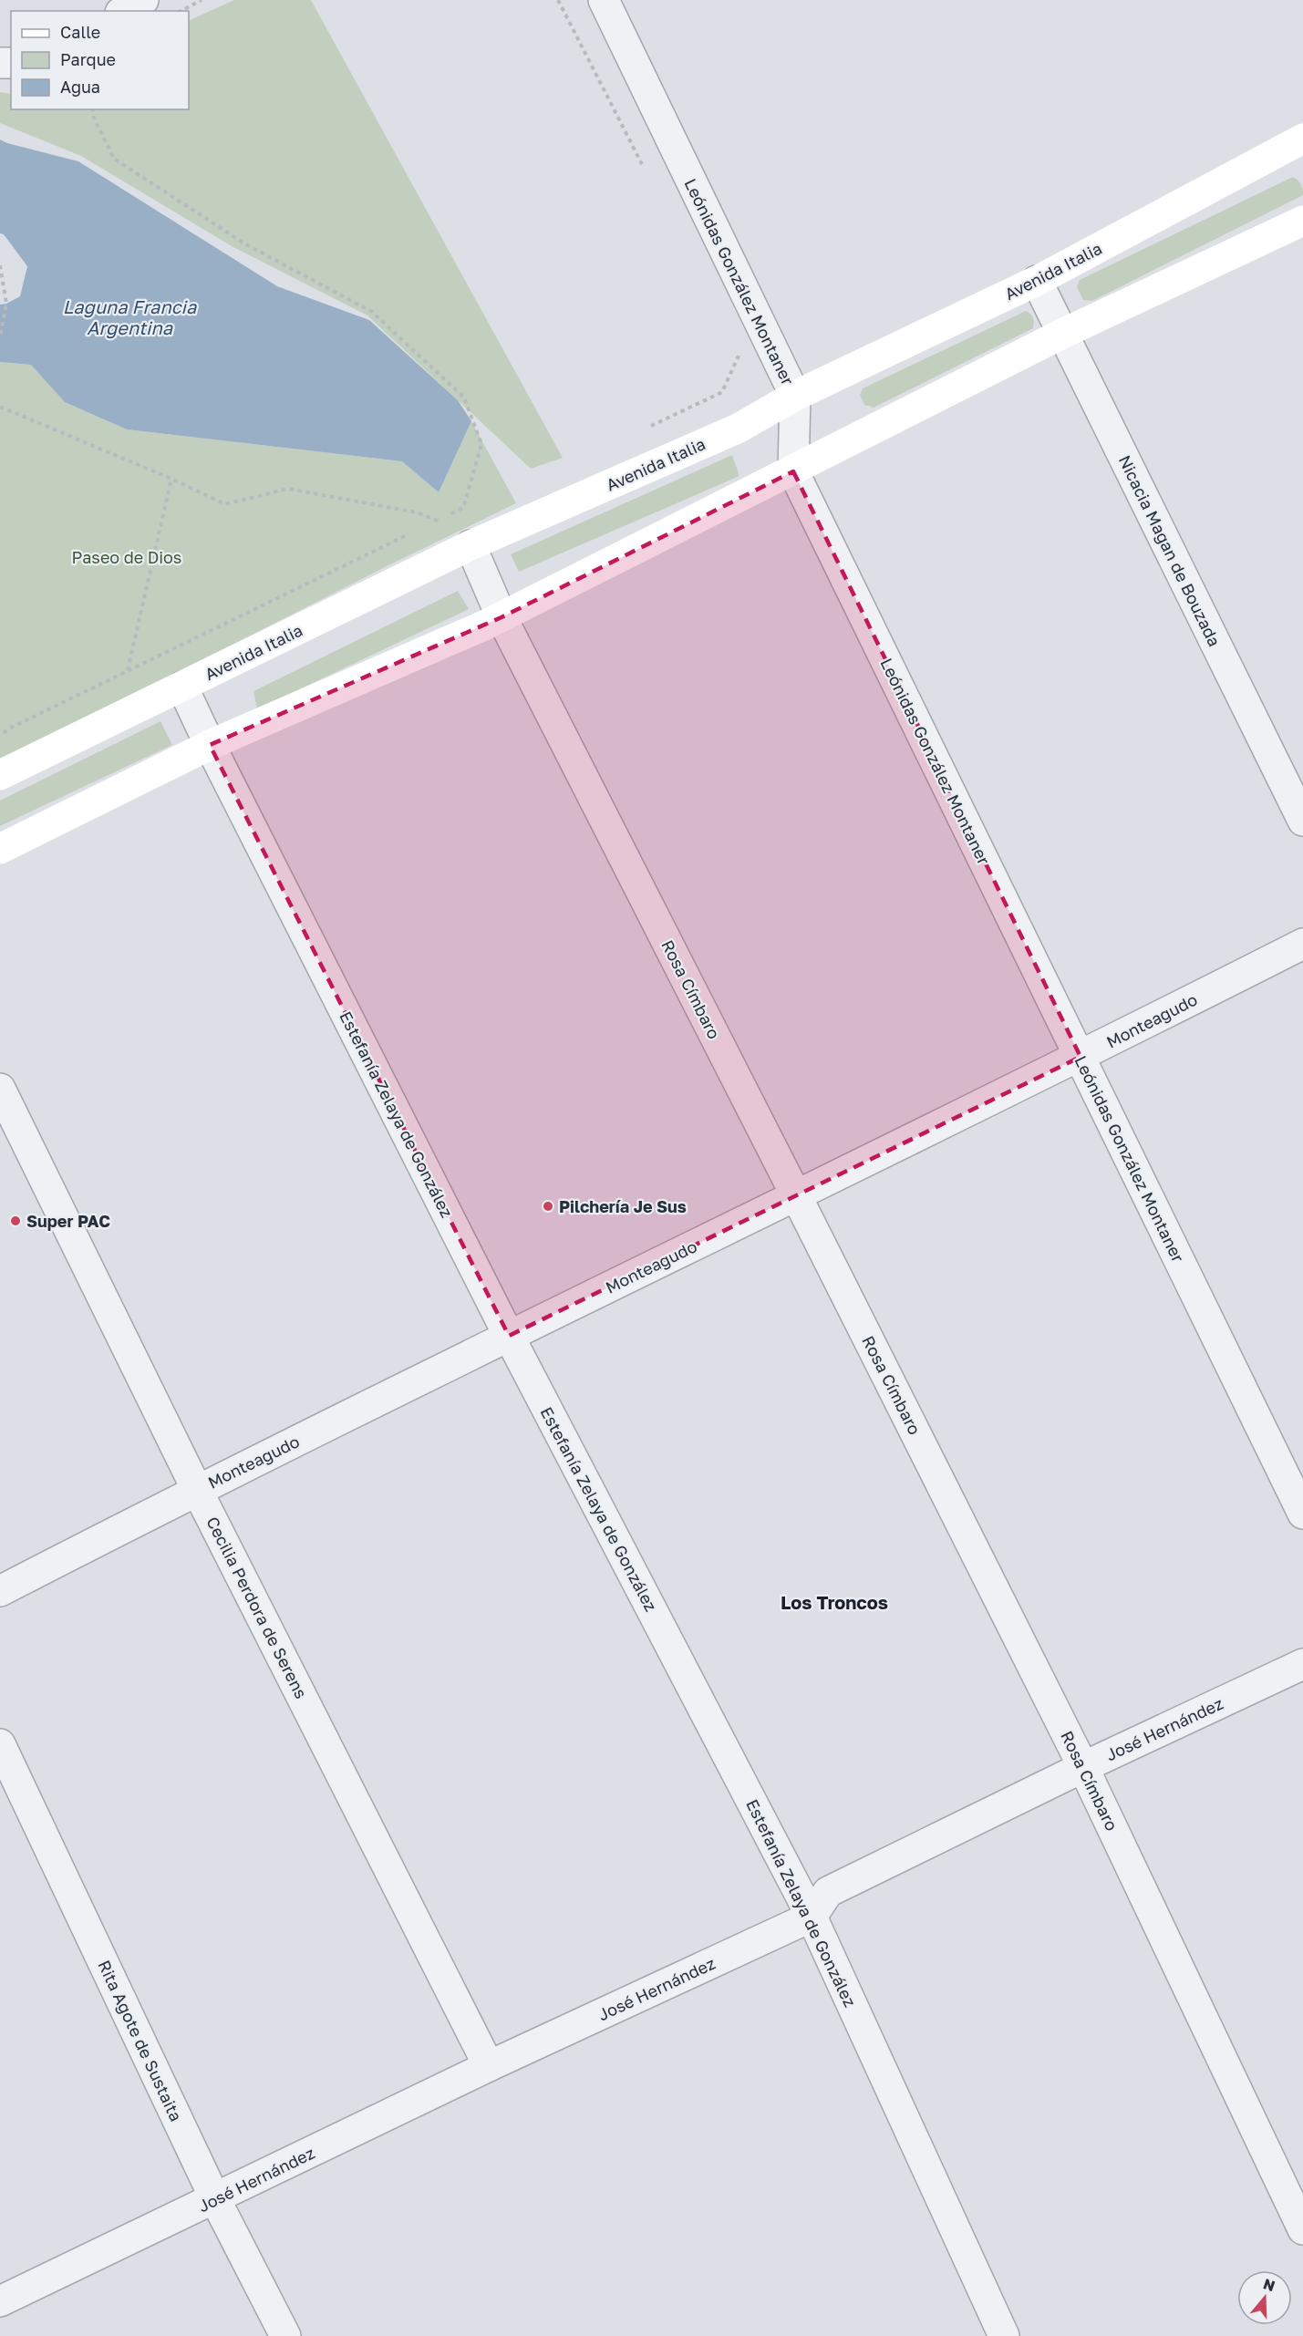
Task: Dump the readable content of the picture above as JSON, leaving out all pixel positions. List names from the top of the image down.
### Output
{
  "streets": {
    "main road": ["Avenida Italia"],
    "street": [
      "Leónidas González Montaner",
      "Nicacia Magan de Bouzada",
      "Rosa Címbaro",
      "Monteagudo",
      "Estefanía Zelaya de González",
      "Cecilia Perdora de Serens",
      "José Hernández",
      "Rita Agote de Sustaita"
    ]
  },
  "crossings": [
    ["Avenida Italia", "Leónidas González Montaner"],
    ["Avenida Italia", "Nicacia Magan de Bouzada"],
    ["Avenida Italia", "Rosa Címbaro"],
    ["Avenida Italia", "Estefanía Zelaya de González"],
    ["Leónidas González Montaner", "Monteagudo"],
    ["Rosa Címbaro", "Monteagudo"],
    ["Rosa Címbaro", "José Hernández"],
    ["Monteagudo", "Estefanía Zelaya de González"],
    ["Monteagudo", "Cecilia Perdora de Serens"],
    ["Estefanía Zelaya de González", "José Hernández"],
    ["Cecilia Perdora de Serens", "José Hernández"],
    ["José Hernández", "Rita Agote de Sustaita"]
  ],
  "districts": ["Los Troncos"],
  "water": ["Laguna Francia Argentina"],
  "parks": ["Paseo de Dios"],
  "places": ["Pilchería Je Sus", "Super PAC"],
  "legend": ["Calle", "Parque", "Agua"],
  "north": "top"
}
